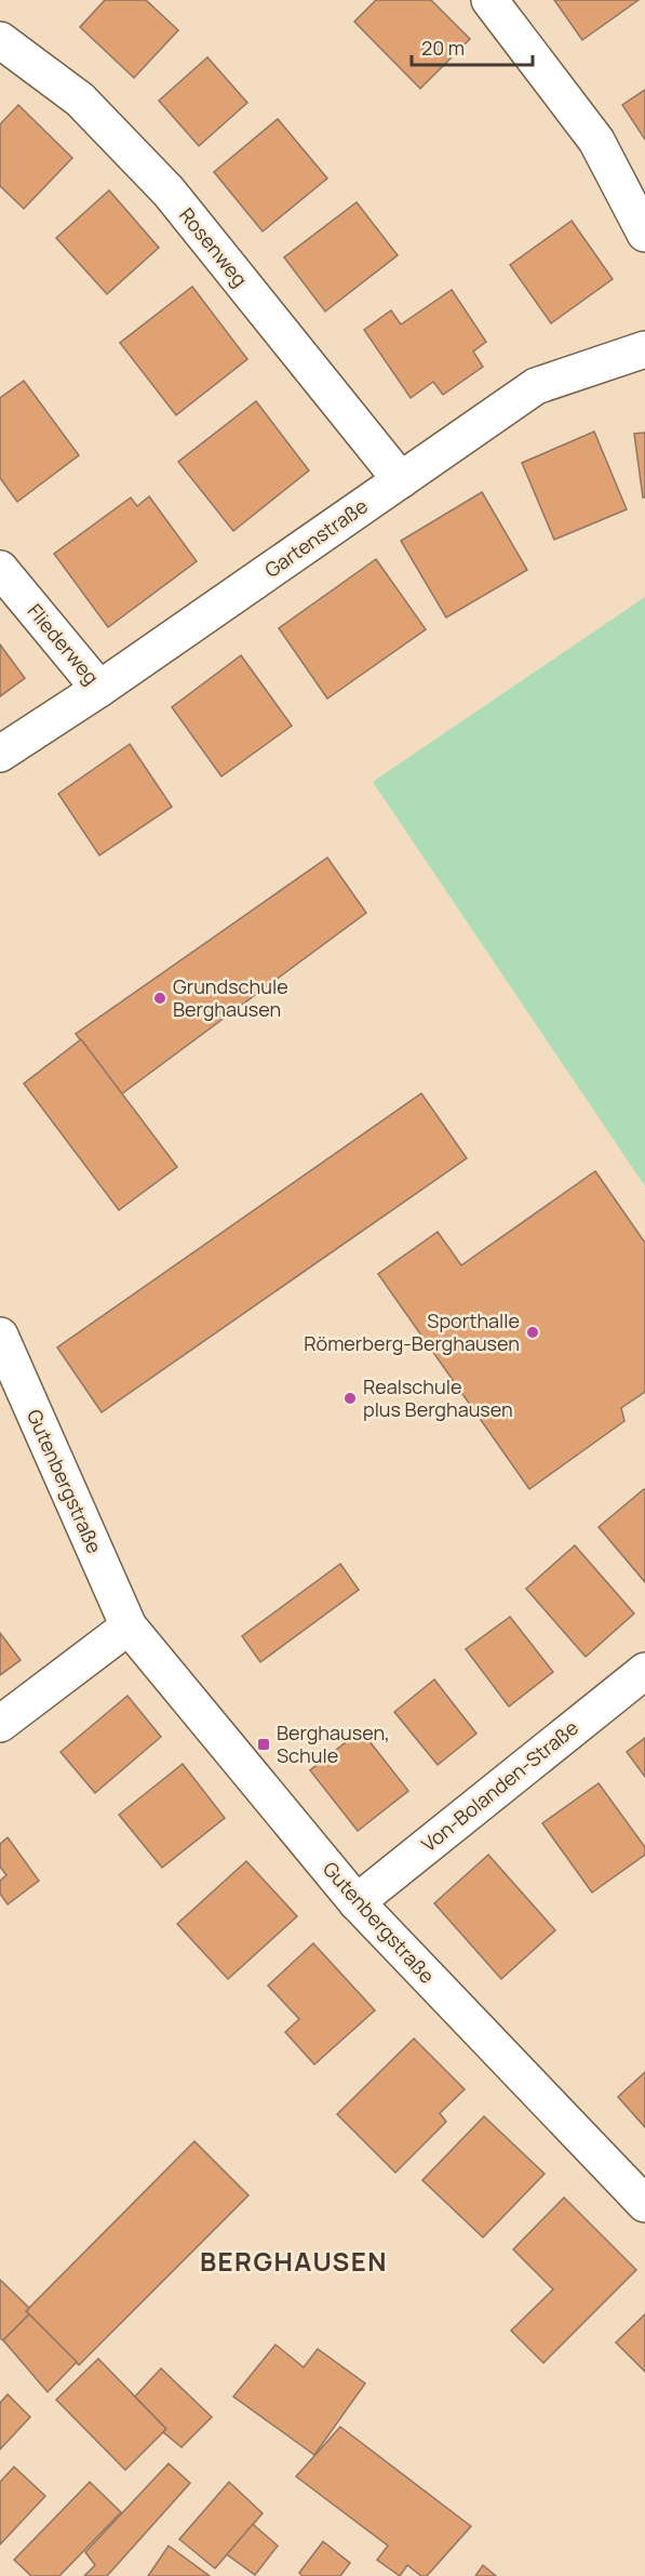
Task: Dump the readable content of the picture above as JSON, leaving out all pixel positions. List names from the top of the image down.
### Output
{
  "streets": {
    "street": [
      "Rosenweg",
      "Gartenstraße",
      "Fliederweg",
      "Gutenbergstraße",
      "Von-Bolanden-Straße"
    ]
  },
  "crossings": [
    ["Rosenweg", "Gartenstraße"],
    ["Gartenstraße", "Fliederweg"],
    ["Gutenbergstraße", "Von-Bolanden-Straße"]
  ],
  "districts": ["BERGHAUSEN"],
  "places": {
    "other": ["Grundschule Berghausen", "Sporthalle Römerberg-Berghausen", "Realschule plus Berghausen"],
    "transit": ["Berghausen, Schule"]
  },
  "scale_bar": "20 m"
}
